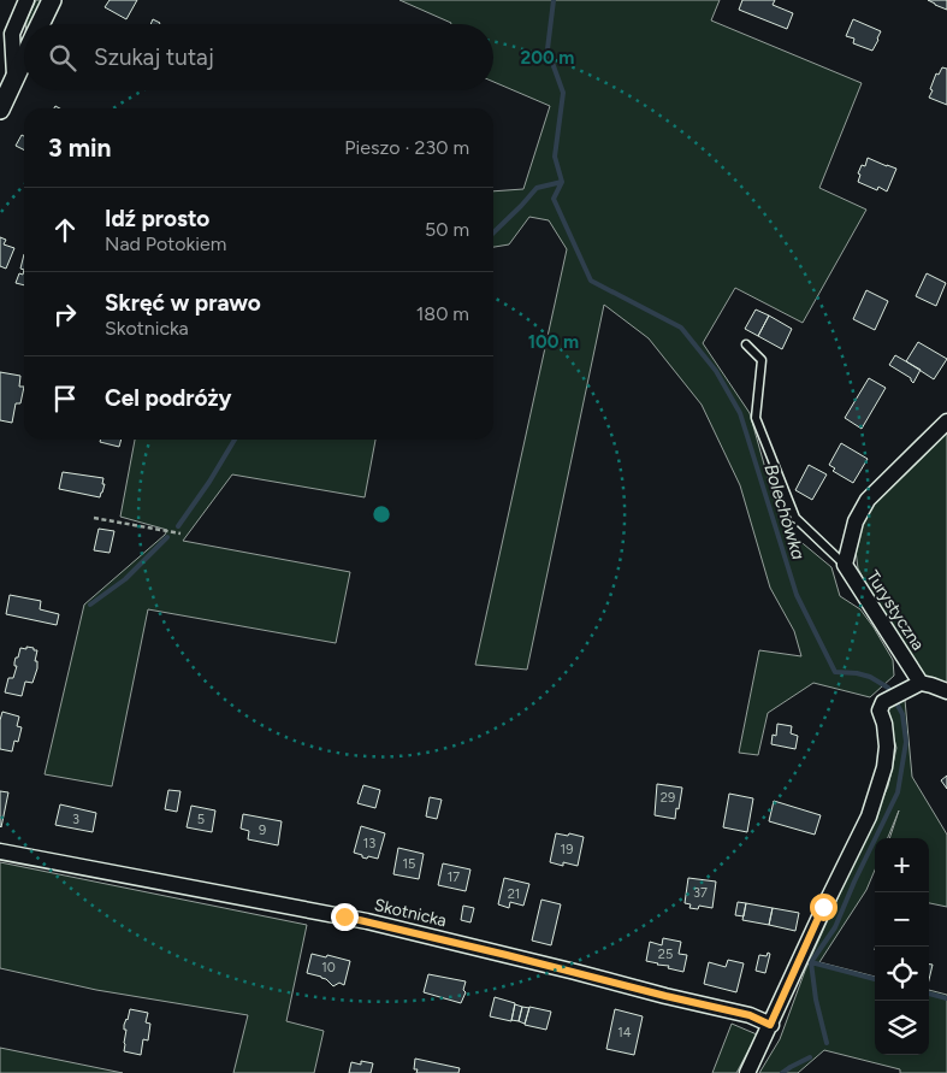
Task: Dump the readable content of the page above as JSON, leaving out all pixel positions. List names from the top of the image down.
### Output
{
  "streets": {
    "street": ["Turystyczna", "Skotnicka"]
  },
  "water": ["Bolechówka"],
  "house_numbers": [
    "29",
    "3",
    "5",
    "9",
    "13",
    "19",
    "15",
    "17",
    "37",
    "21",
    "25",
    "10",
    "14"
  ],
  "page": {
    "search": "Szukaj tutaj",
    "heading": ["3 min", "Pieszo · 230 m"],
    "list": [
      ["Idź prosto", "Nad Potokiem", "50 m"],
      ["Skręć w prawo", "Skotnicka", "180 m"],
      "Cel podróży"
    ],
    "map_buttons": ["+", "−"]
  },
  "rings": ["200 m", "100 m"]
}
